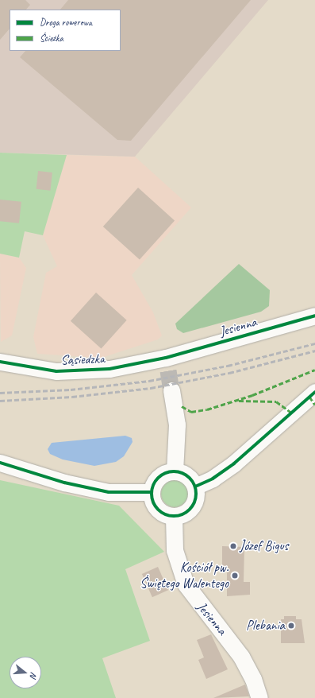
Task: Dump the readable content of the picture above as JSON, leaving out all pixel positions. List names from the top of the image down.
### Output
{
  "streets": {
    "street": ["Jesienna", "Sąsiedzka"]
  },
  "crossings": [
    ["Jesienna", "Sąsiedzka"]
  ],
  "places": ["Józef Bigus", "Kościół pw. Świętego Walentego", "Plebania"],
  "legend": ["Droga rowerowa", "Ścieżka"],
  "north": "right"
}
